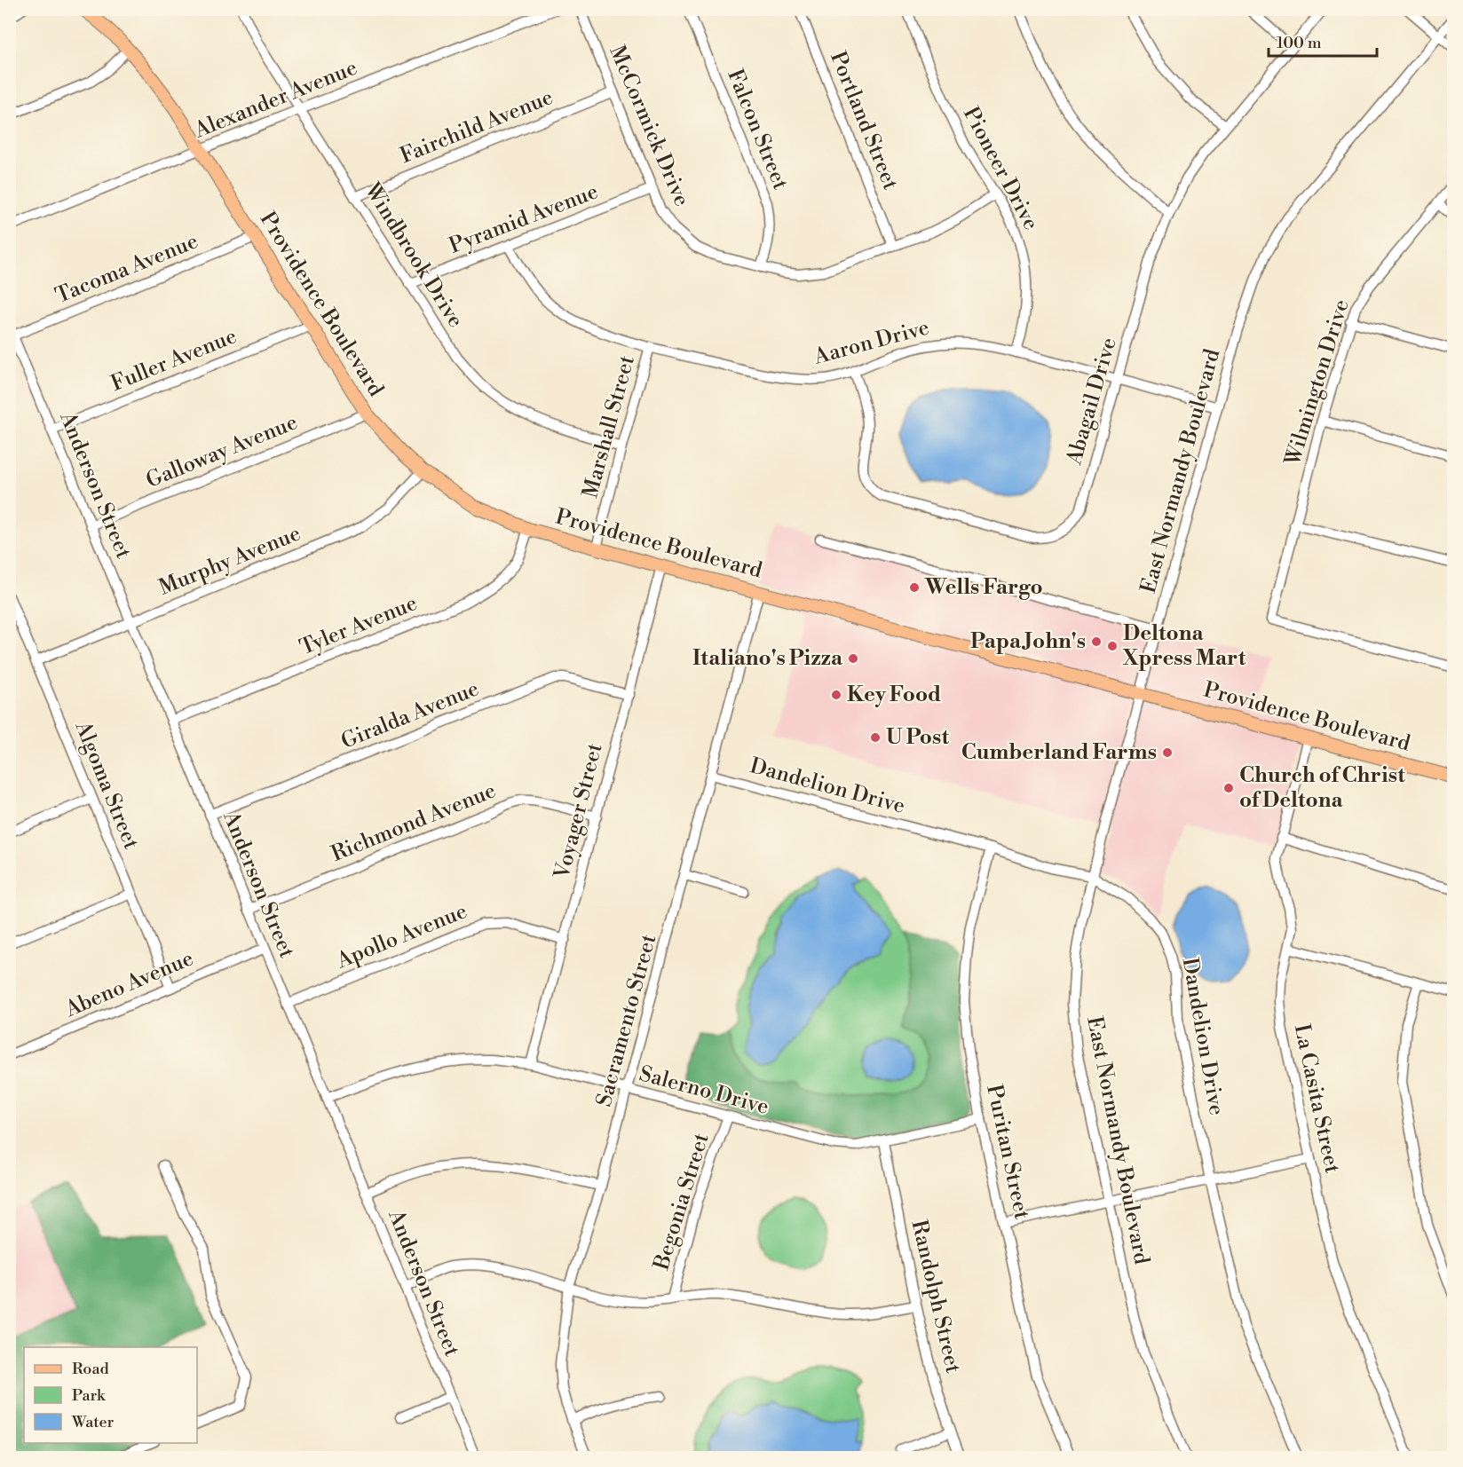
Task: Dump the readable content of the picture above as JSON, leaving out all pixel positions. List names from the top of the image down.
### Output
{
  "streets": {
    "main road": ["Providence Boulevard"],
    "street": [
      "Alexander Avenue",
      "Portland Street",
      "McCormick Drive",
      "Fairchild Avenue",
      "Falcon Street",
      "Pioneer Drive",
      "Pyramid Avenue",
      "Windbrook Drive",
      "Tacoma Avenue",
      "Aaron Drive",
      "Fuller Avenue",
      "Wilmington Drive",
      "Abagail Drive",
      "Marshall Street",
      "Galloway Avenue",
      "East Normandy Boulevard",
      "Anderson Street",
      "Murphy Avenue",
      "Tyler Avenue",
      "Giralda Avenue",
      "Algoma Street",
      "Dandelion Drive",
      "Voyager Street",
      "Richmond Avenue",
      "Apollo Avenue",
      "Abeno Avenue",
      "Sacramento Street",
      "Salerno Drive",
      "La Casita Street",
      "Puritan Street",
      "Begonia Street",
      "Randolph Street"
    ]
  },
  "crossings": [
    ["Alexander Avenue", "Windbrook Drive"],
    ["Alexander Avenue", "Providence Boulevard"],
    ["Portland Street", "McCormick Drive"],
    ["McCormick Drive", "Fairchild Avenue"],
    ["McCormick Drive", "Falcon Street"],
    ["McCormick Drive", "Pioneer Drive"],
    ["McCormick Drive", "Pyramid Avenue"],
    ["Fairchild Avenue", "Windbrook Drive"],
    ["Pioneer Drive", "Aaron Drive"],
    ["Pyramid Avenue", "Windbrook Drive"],
    ["Pyramid Avenue", "Aaron Drive"],
    ["Windbrook Drive", "Marshall Street"],
    ["Tacoma Avenue", "Providence Boulevard"],
    ["Tacoma Avenue", "Anderson Street"],
    ["Providence Boulevard", "Fuller Avenue"],
    ["Providence Boulevard", "Marshall Street"],
    ["Providence Boulevard", "Galloway Avenue"],
    ["Providence Boulevard", "East Normandy Boulevard"],
    ["Providence Boulevard", "Murphy Avenue"],
    ["Providence Boulevard", "Tyler Avenue"],
    ["Providence Boulevard", "Voyager Street"],
    ["Providence Boulevard", "Sacramento Street"],
    ["Providence Boulevard", "La Casita Street"],
    ["Aaron Drive", "Abagail Drive"],
    ["Aaron Drive", "Marshall Street"],
    ["Aaron Drive", "East Normandy Boulevard"],
    ["Fuller Avenue", "Anderson Street"],
    ["Galloway Avenue", "Anderson Street"],
    ["East Normandy Boulevard", "Dandelion Drive"],
    ["Anderson Street", "Murphy Avenue"],
    ["Anderson Street", "Tyler Avenue"],
    ["Anderson Street", "Giralda Avenue"],
    ["Anderson Street", "Richmond Avenue"],
    ["Anderson Street", "Apollo Avenue"],
    ["Anderson Street", "Abeno Avenue"],
    ["Anderson Street", "Salerno Drive"],
    ["Murphy Avenue", "Algoma Street"],
    ["Giralda Avenue", "Voyager Street"],
    ["Algoma Street", "Abeno Avenue"],
    ["Dandelion Drive", "Sacramento Street"],
    ["Dandelion Drive", "Puritan Street"],
    ["Voyager Street", "Richmond Avenue"],
    ["Voyager Street", "Apollo Avenue"],
    ["Voyager Street", "Salerno Drive"],
    ["Sacramento Street", "Salerno Drive"],
    ["Salerno Drive", "Puritan Street"],
    ["Salerno Drive", "Begonia Street"],
    ["Salerno Drive", "Randolph Street"]
  ],
  "places": [
    "Wells Fargo",
    "Papa John's",
    "Deltona Xpress Mart",
    "Italiano's Pizza",
    "Key Food",
    "U Post",
    "Cumberland Farms",
    "Church of Christ of Deltona"
  ],
  "legend": ["Road", "Park", "Water"],
  "scale_bar": "100 m"
}
